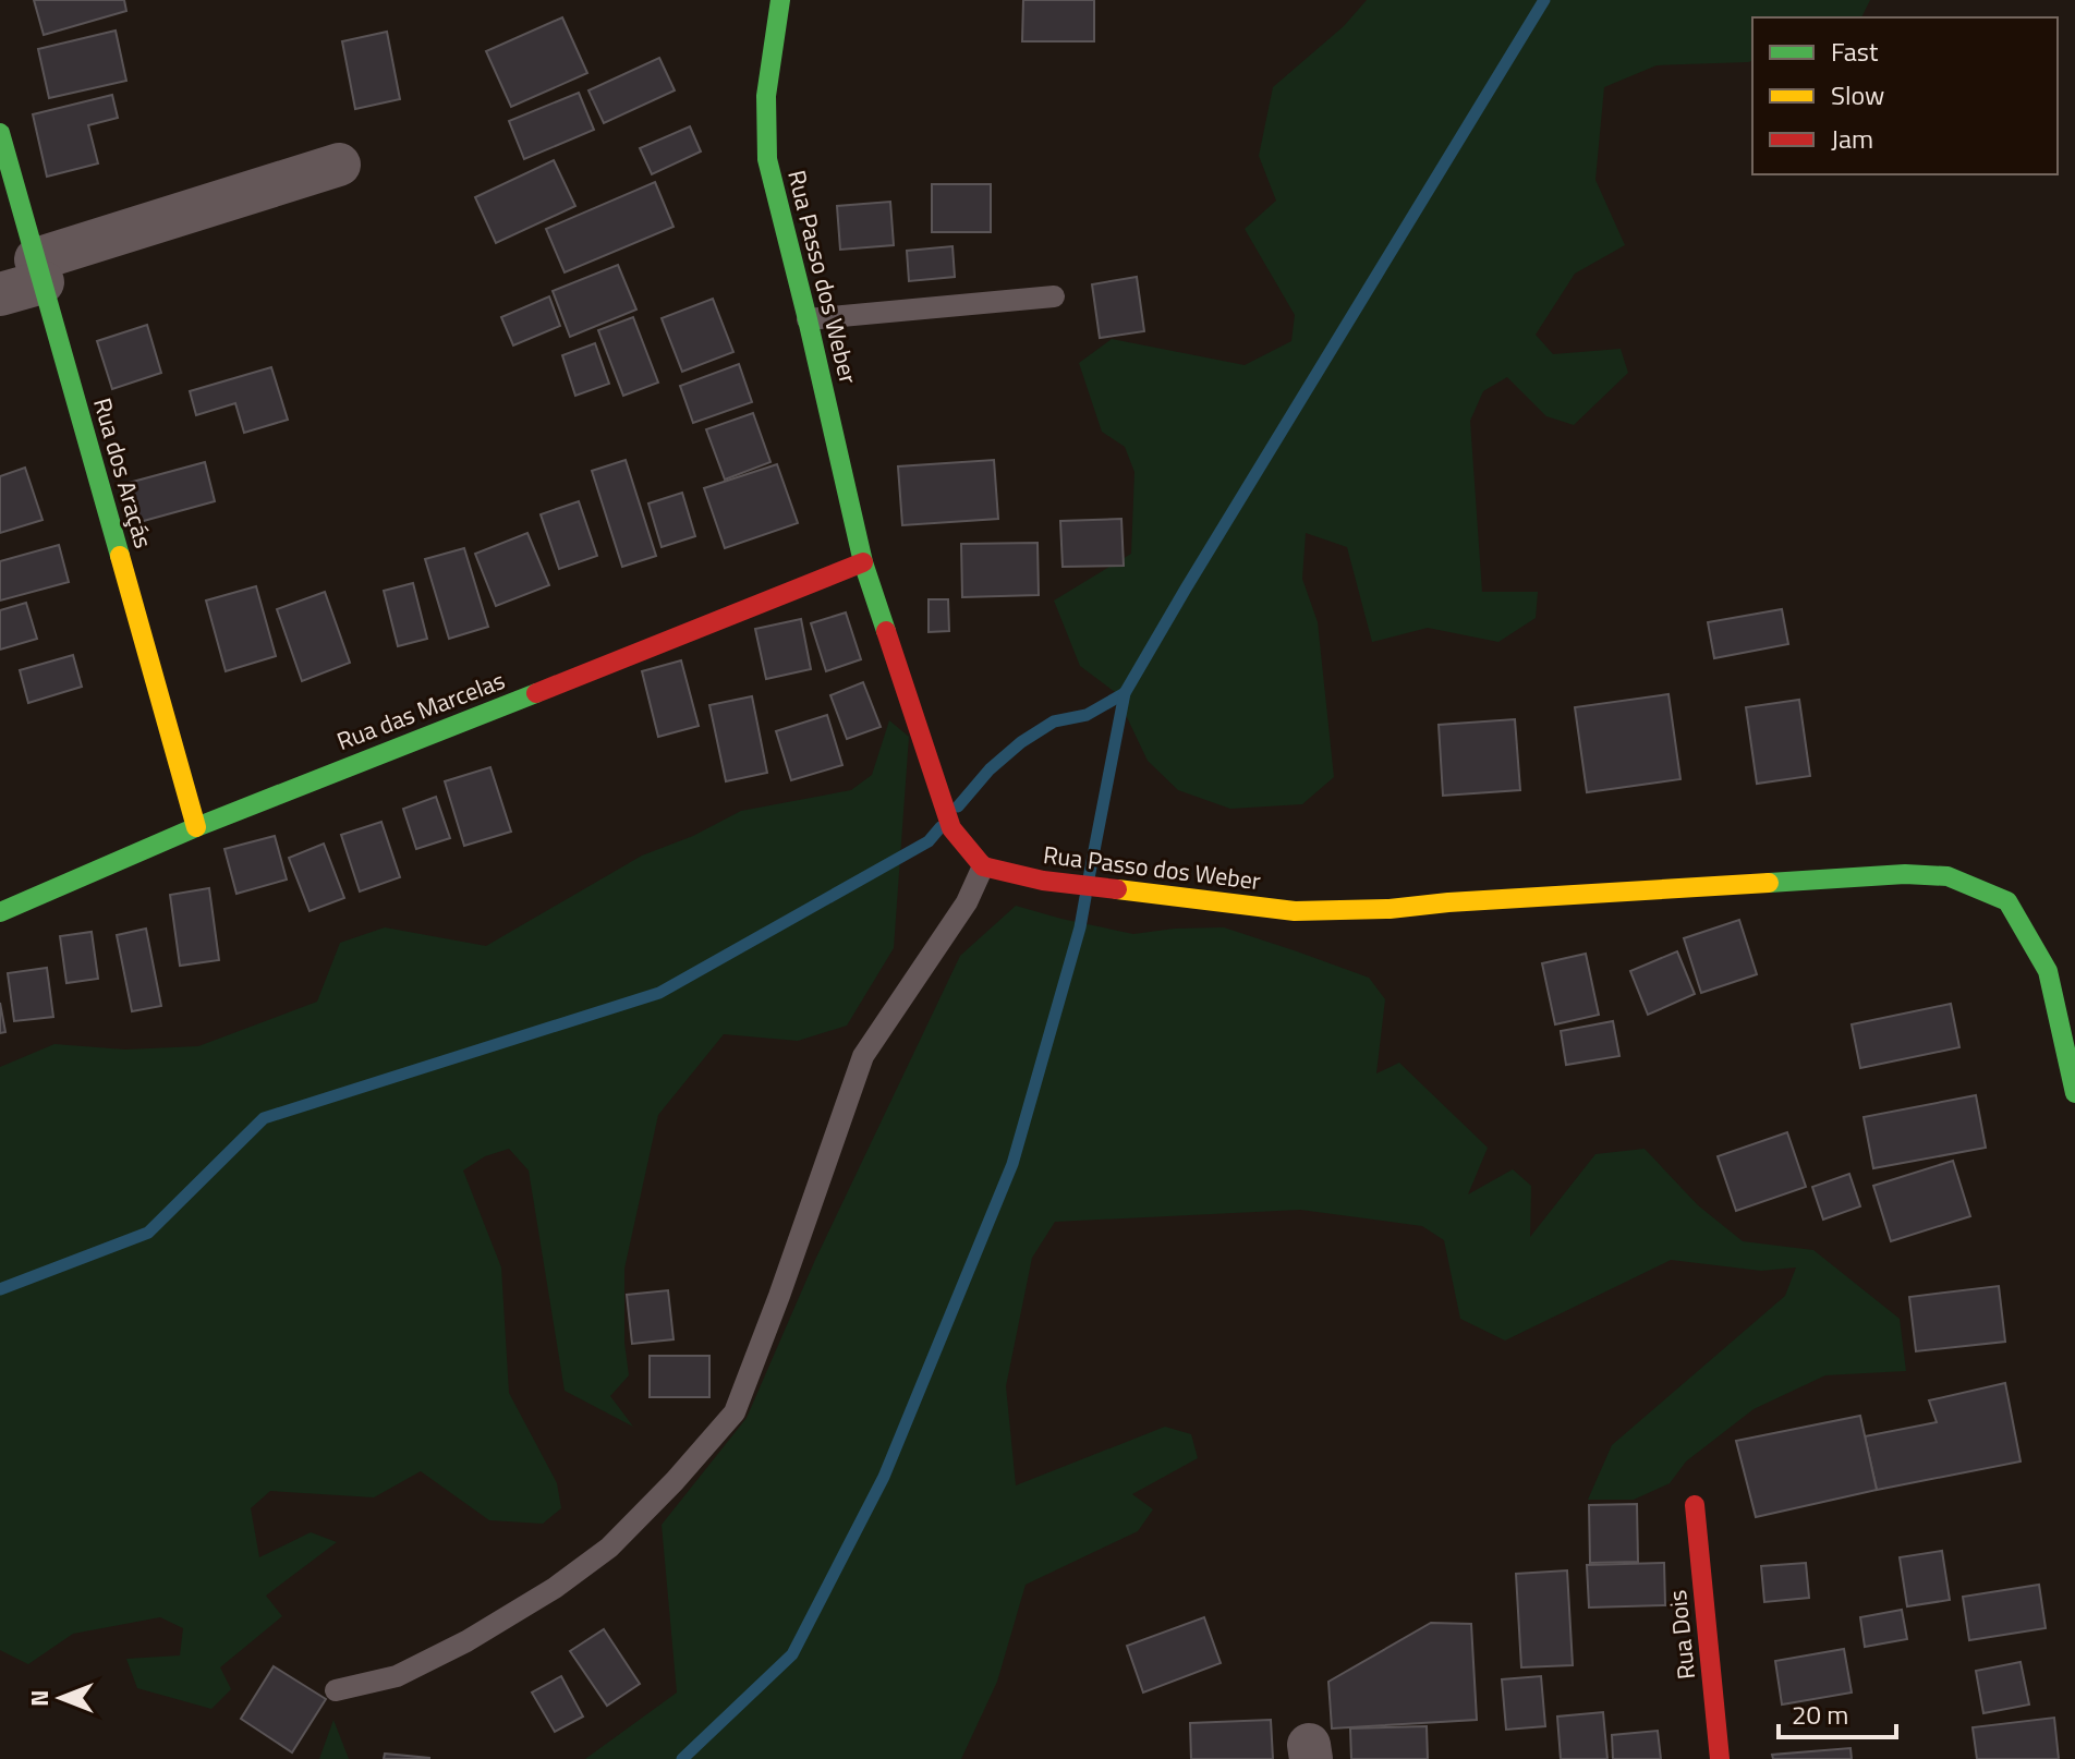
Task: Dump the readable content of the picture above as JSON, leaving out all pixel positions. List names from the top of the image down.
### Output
{
  "streets": {
    "street": [
      "Rua Passo dos Weber",
      "Rua dos Araçás",
      "Rua das Marcelas",
      "Rua Dois"
    ]
  },
  "crossings": [
    ["Rua Passo dos Weber", "Rua das Marcelas"],
    ["Rua dos Araçás", "Rua das Marcelas"]
  ],
  "legend": ["Fast", "Slow", "Jam"],
  "scale_bar": "20 m",
  "north": "left"
}
